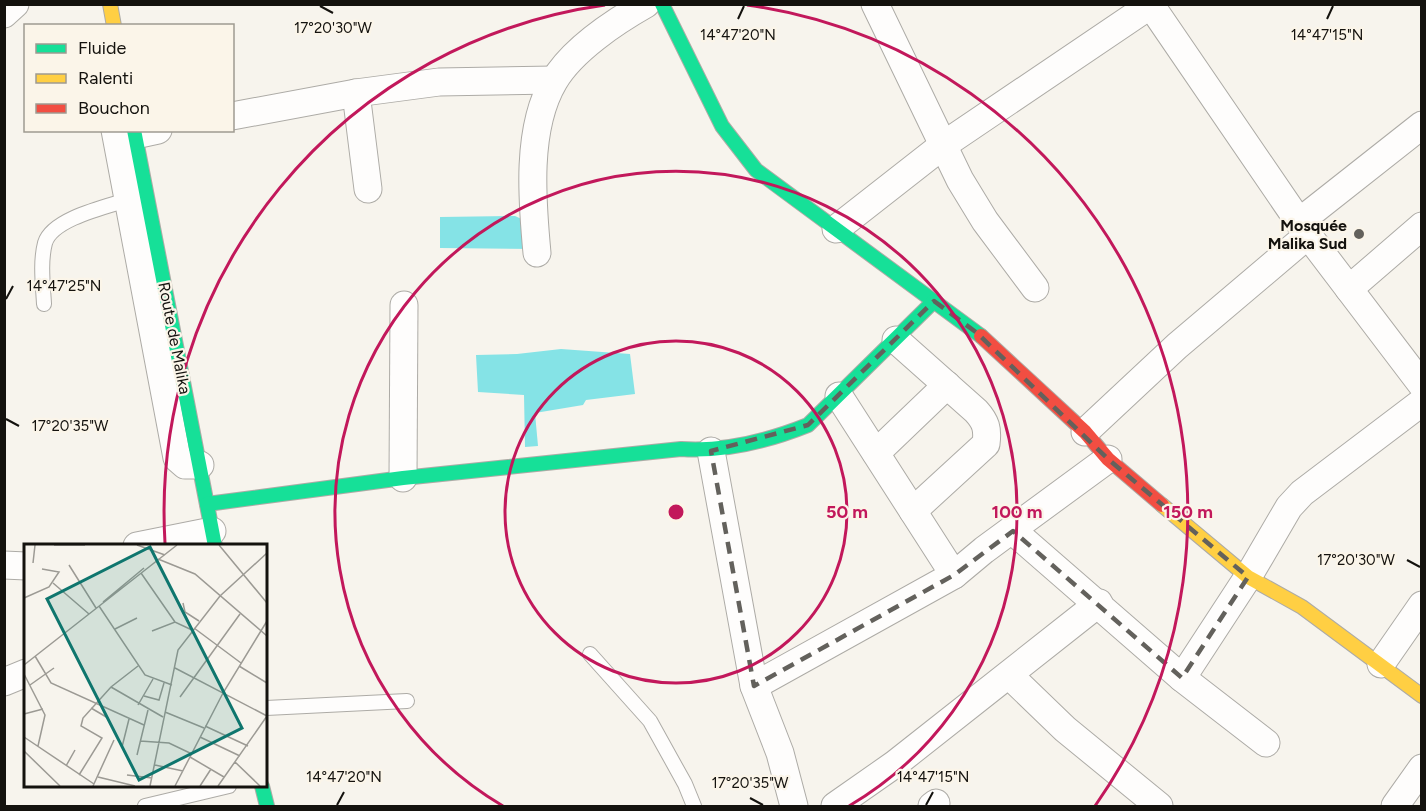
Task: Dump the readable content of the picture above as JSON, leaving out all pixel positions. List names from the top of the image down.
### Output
{
  "streets": {
    "street": ["Route de Malika"]
  },
  "places": ["Mosquée Malika Sud"],
  "legend": ["Fluide", "Ralenti", "Bouchon"],
  "coordinates": [
    "17°20'30\"W",
    "14°47'20\"N",
    "14°47'15\"N",
    "14°47'25\"N",
    "17°20'35\"W"
  ],
  "rings": ["50 m", "100 m", "150 m"]
}
